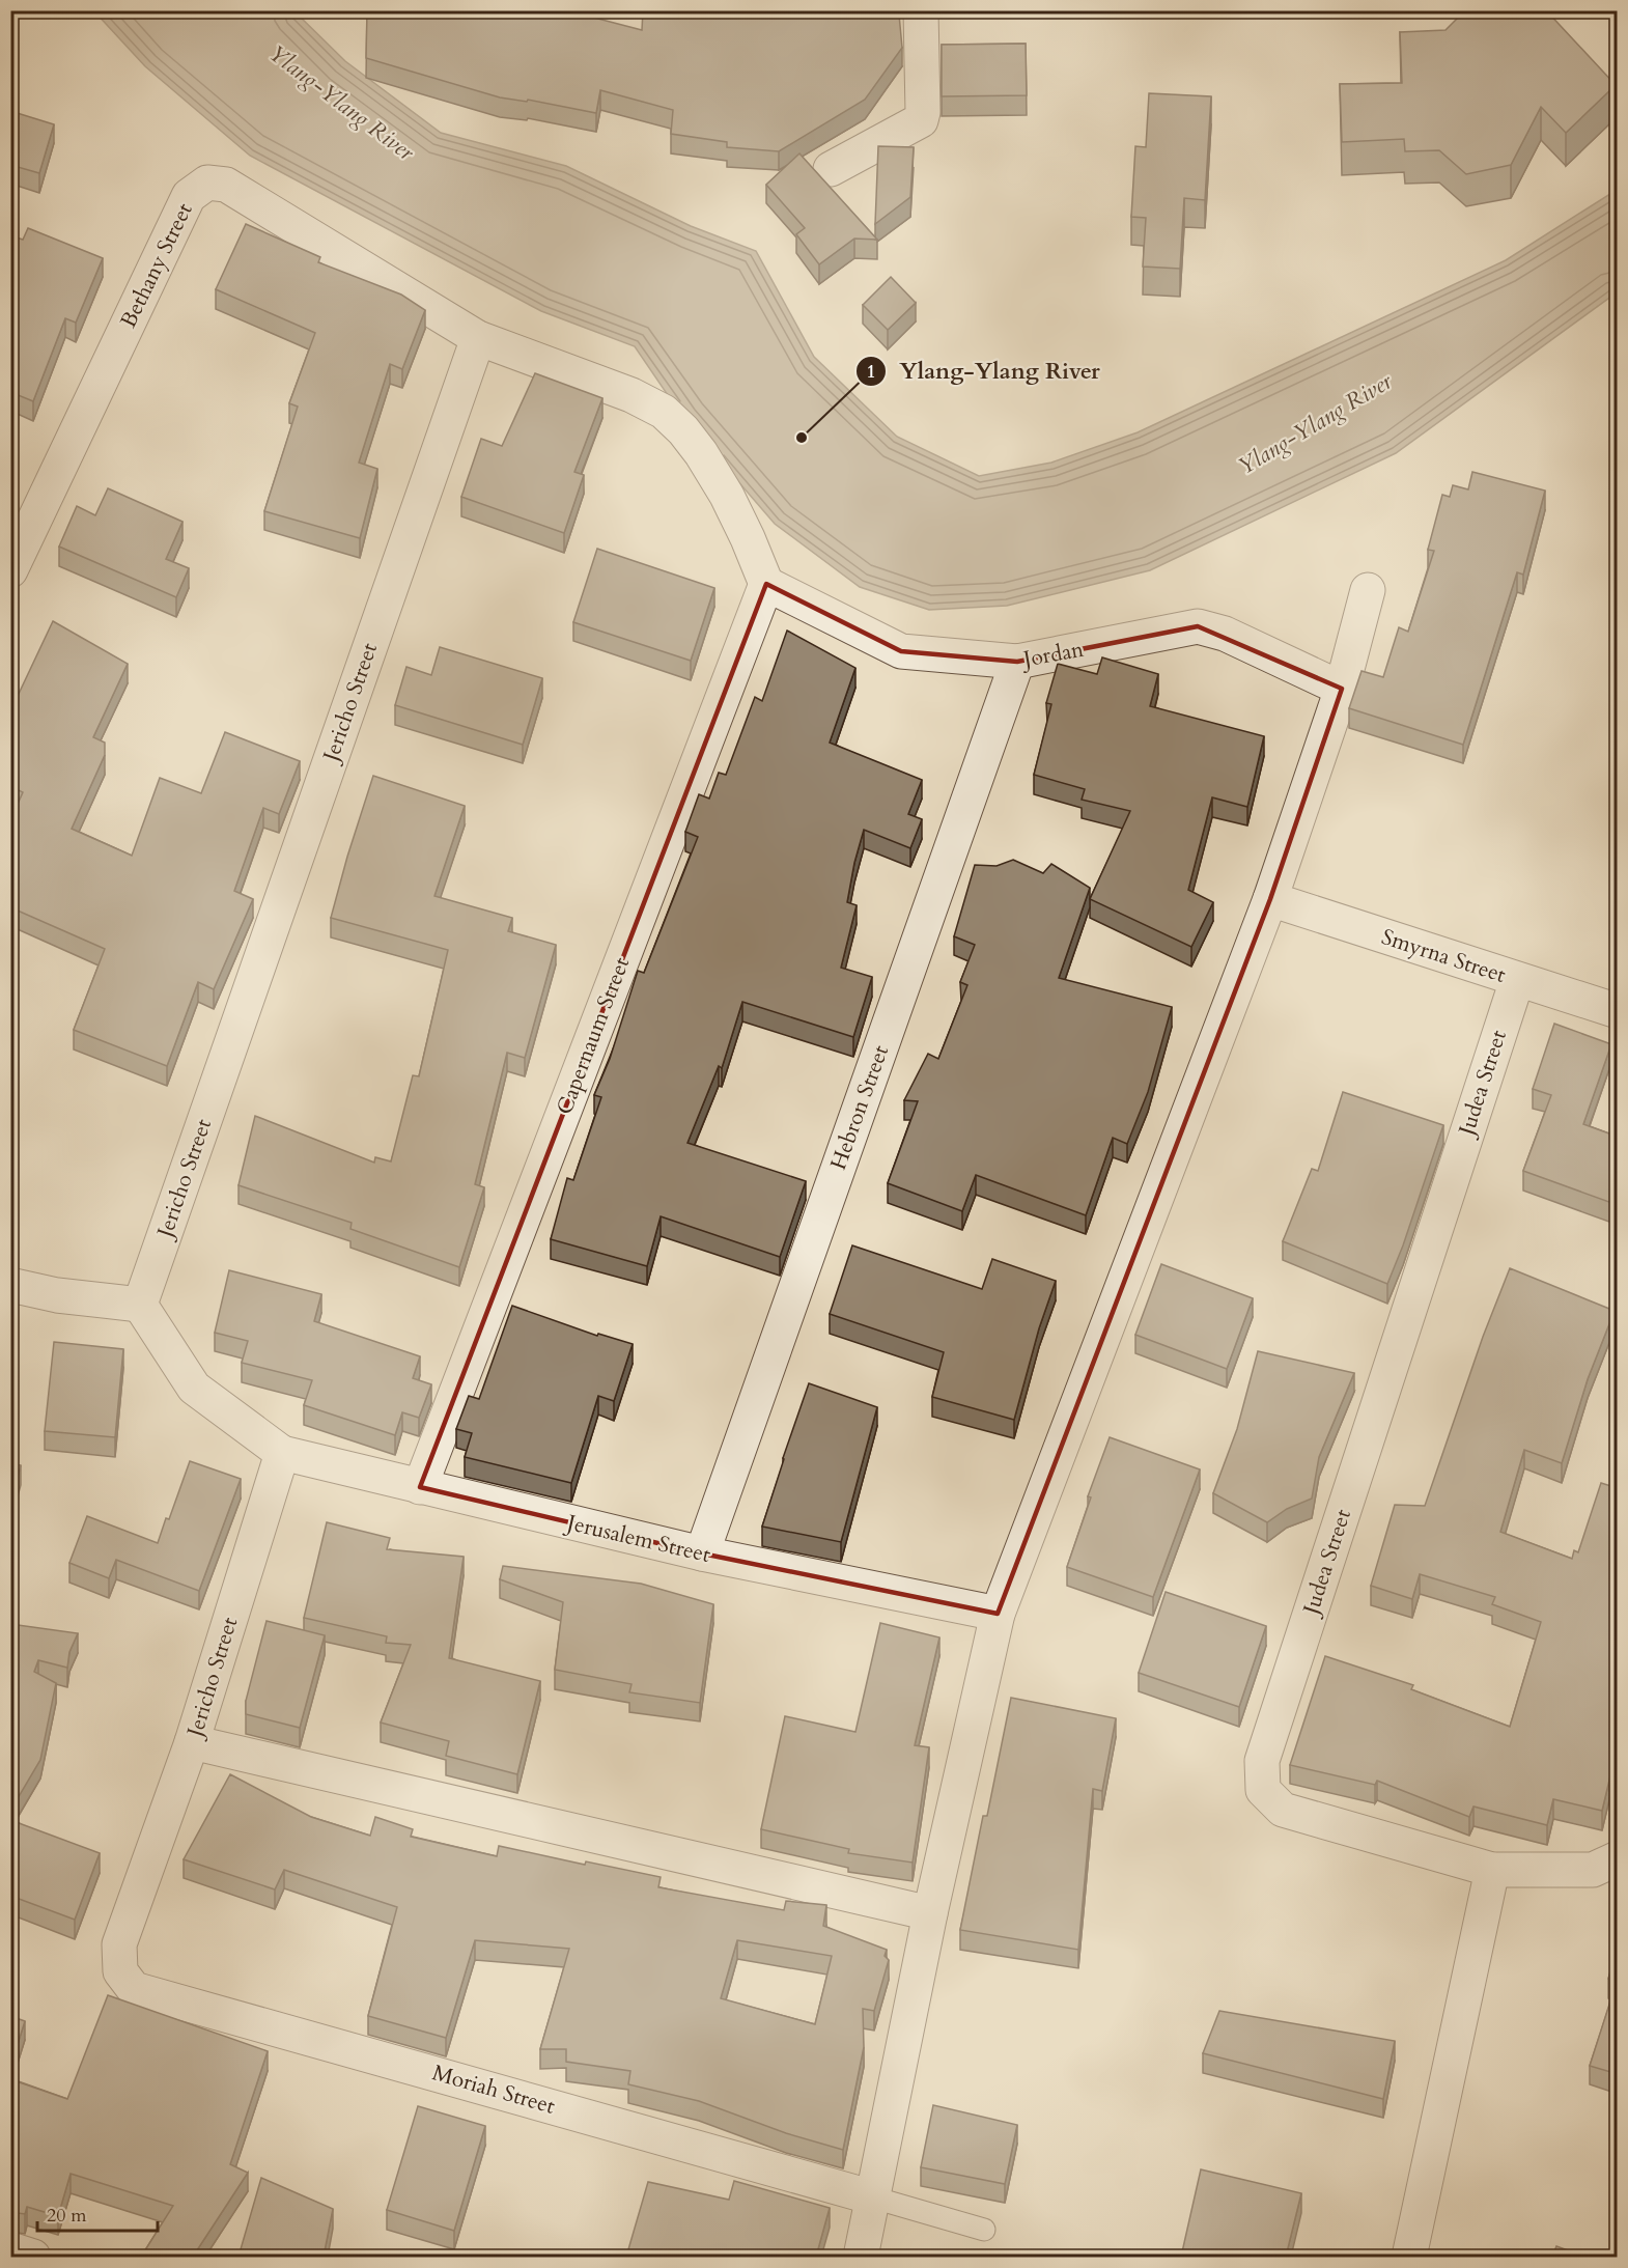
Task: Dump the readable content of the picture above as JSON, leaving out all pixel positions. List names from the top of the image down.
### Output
{
  "streets": {
    "street": [
      "Bethany Street",
      "Jordan",
      "Jericho Street",
      "Smyrna Street",
      "Capernaum Street",
      "Judea Street",
      "Hebron Street",
      "Jerusalem Street",
      "Moriah Street"
    ]
  },
  "crossings": [
    ["Bethany Street", "Jordan"],
    ["Bethany Street", "Jericho Street"],
    ["Bethany Street", "Capernaum Street"],
    ["Jordan", "Capernaum Street"],
    ["Jordan", "Hebron Street"],
    ["Jericho Street", "Jerusalem Street"],
    ["Jericho Street", "Moriah Street"],
    ["Smyrna Street", "Judea Street"],
    ["Capernaum Street", "Jerusalem Street"],
    ["Hebron Street", "Jerusalem Street"]
  ],
  "water": ["Ylang-Ylang River"],
  "places": ["Ylang-Ylang River"],
  "scale_bar": "20 m"
}
